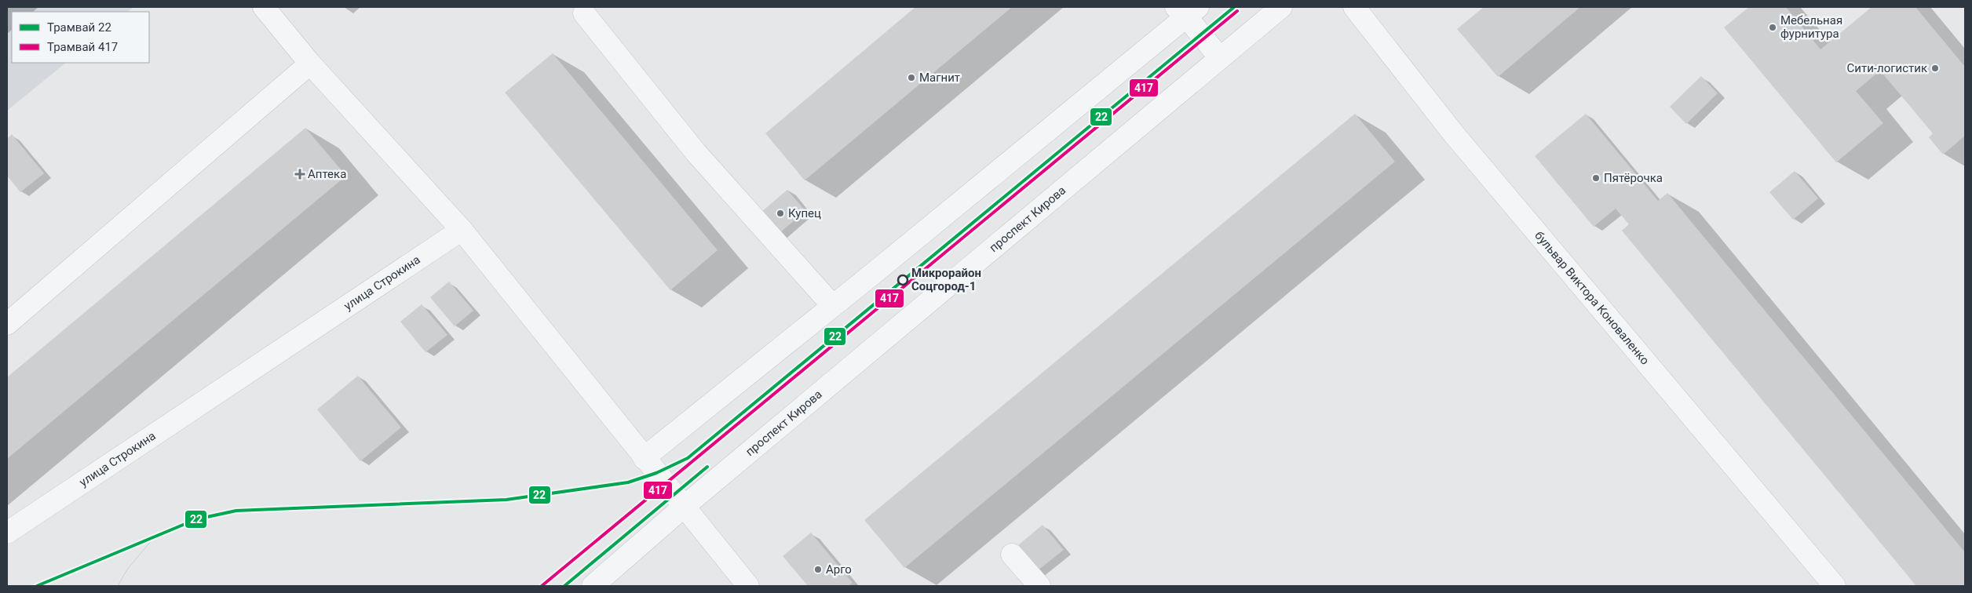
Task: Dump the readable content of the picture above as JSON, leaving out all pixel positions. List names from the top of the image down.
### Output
{
  "streets": {
    "street": ["проспект Кирова", "улица Строкина", "бульвар Виктора Коноваленко"]
  },
  "places": {
    "other": [
      "Мебельная фурнитура",
      "Сити-логистик",
      "Магнит",
      "Пятёрочка",
      "Купец",
      "Микрорайон Соцгород-1",
      "Арго"
    ],
    "health": ["Аптека"]
  },
  "lines": ["tram line 22", "tram line 417"],
  "legend": ["Трамвай 22", "Трамвай 417"]
}
